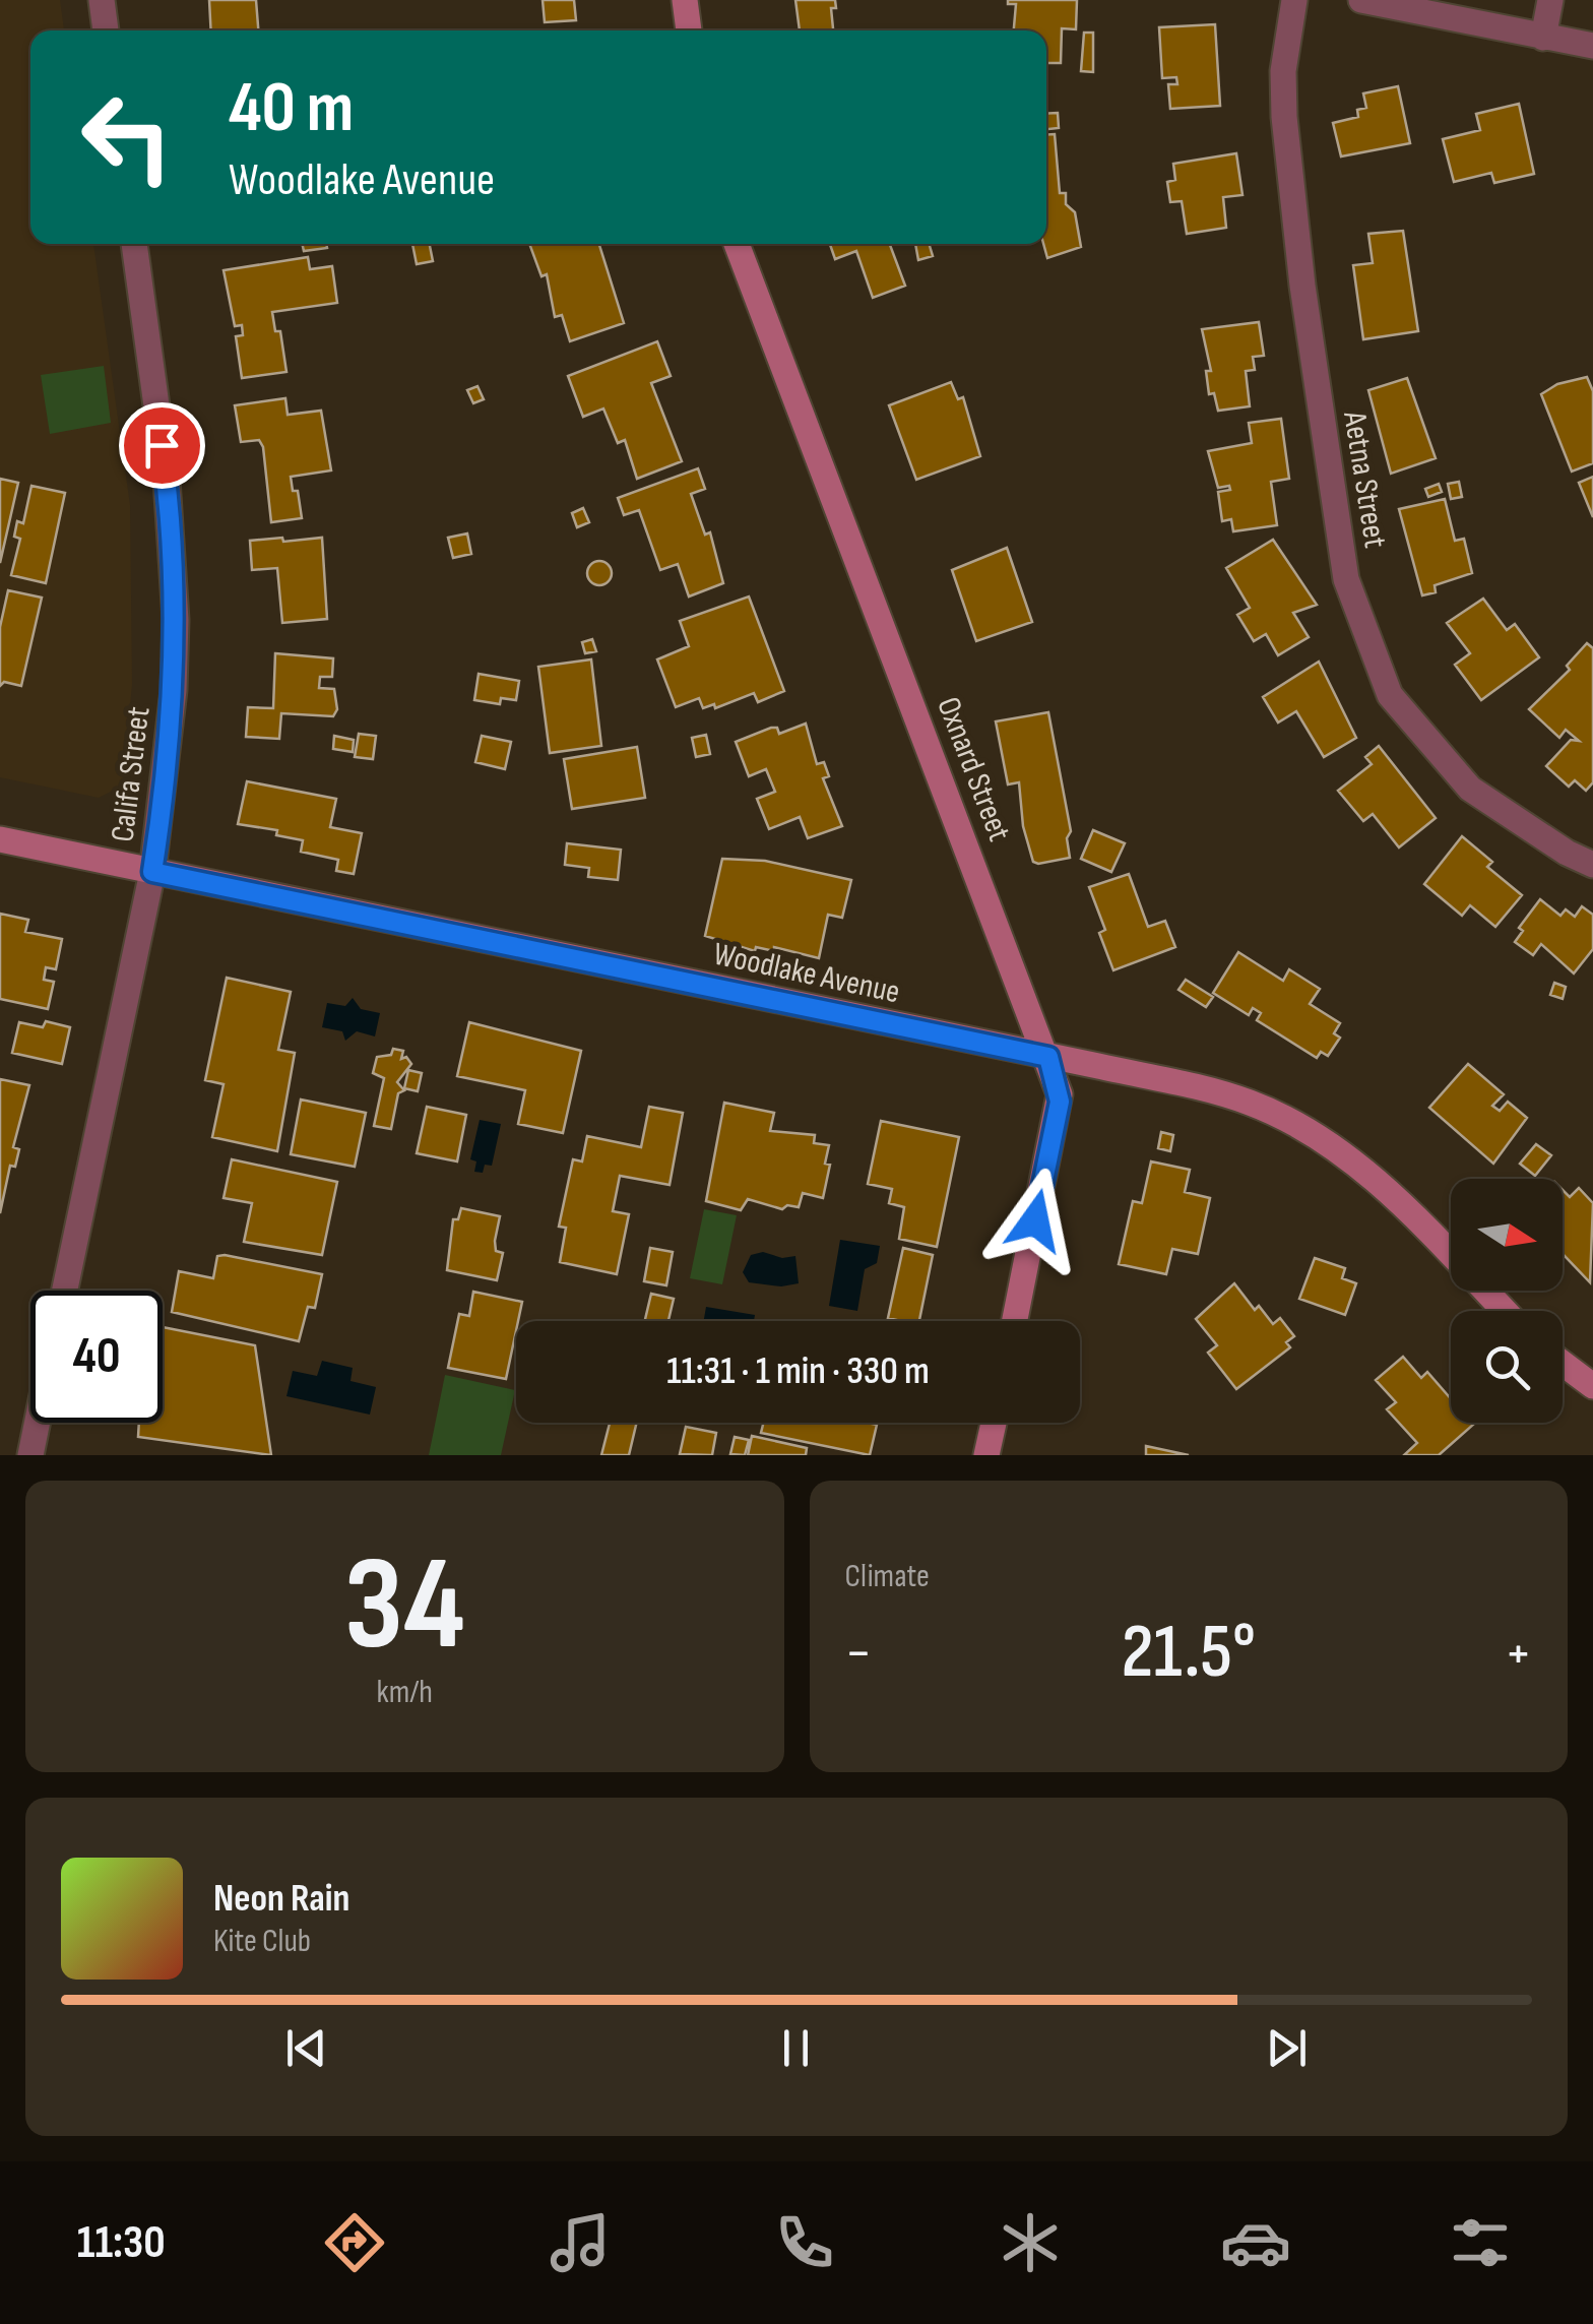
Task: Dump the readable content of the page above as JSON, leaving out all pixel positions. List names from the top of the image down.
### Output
{
  "streets": {
    "street": [
      "Aetna Street",
      "Oxnard Street",
      "Califa Street",
      "Woodlake Avenue"
    ]
  },
  "crossings": [
    ["Oxnard Street", "Woodlake Avenue"],
    ["Califa Street", "Woodlake Avenue"]
  ],
  "north": "right",
  "page": {
    "turn": ["40 m", "Woodlake Avenue"],
    "limit": "40",
    "trip": "11:31 · 1 min · 330 m",
    "tile": [
      ["34", "km/h"],
      "Climate"
    ],
    "heat": ["−", "21.5°", "+"],
    "song": ["Neon Rain", "Kite Club"],
    "tabs": "11:30"
  }
}
